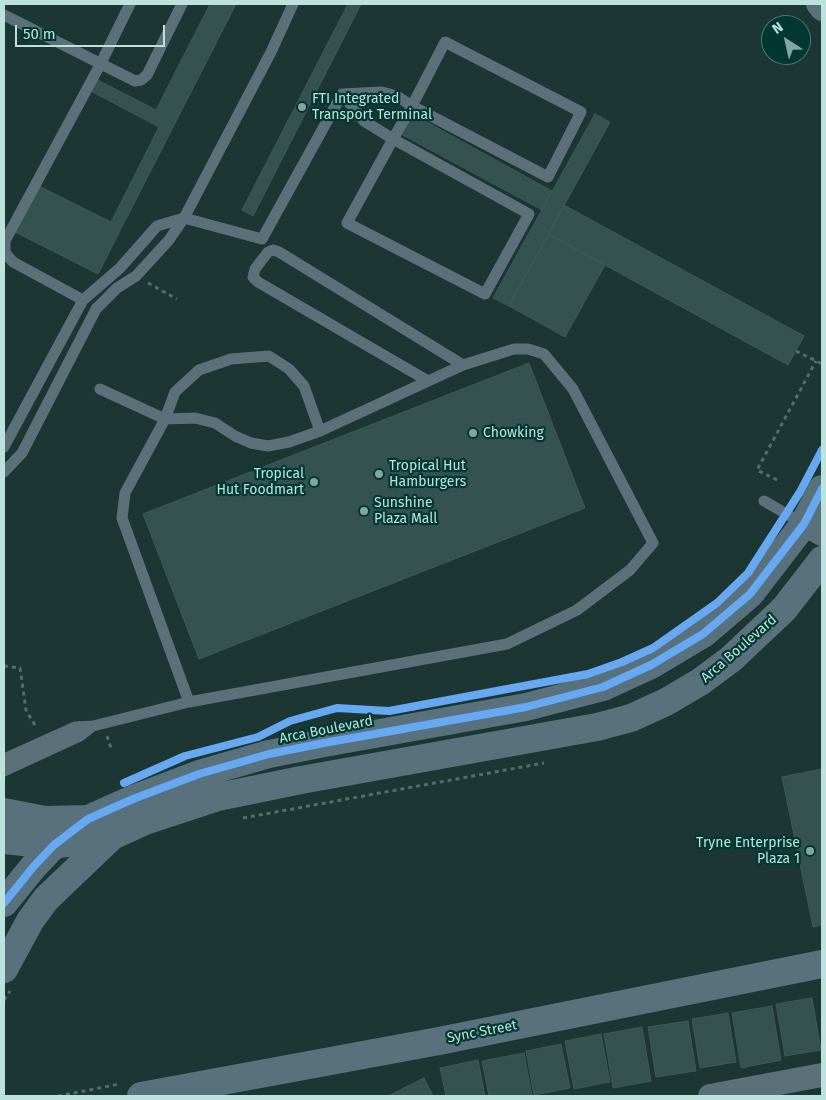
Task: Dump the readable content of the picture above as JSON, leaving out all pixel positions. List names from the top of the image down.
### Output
{
  "streets": {
    "street": ["Arca Boulevard", "Sync Street"]
  },
  "places": [
    "FTI Integrated Transport Terminal",
    "Chowking",
    "Tropical Hut Hamburgers",
    "Tropical Hut Foodmart",
    "Sunshine Plaza Mall",
    "Tryne Enterprise Plaza 1"
  ],
  "scale_bar": "50 m",
  "north": "top left"
}
